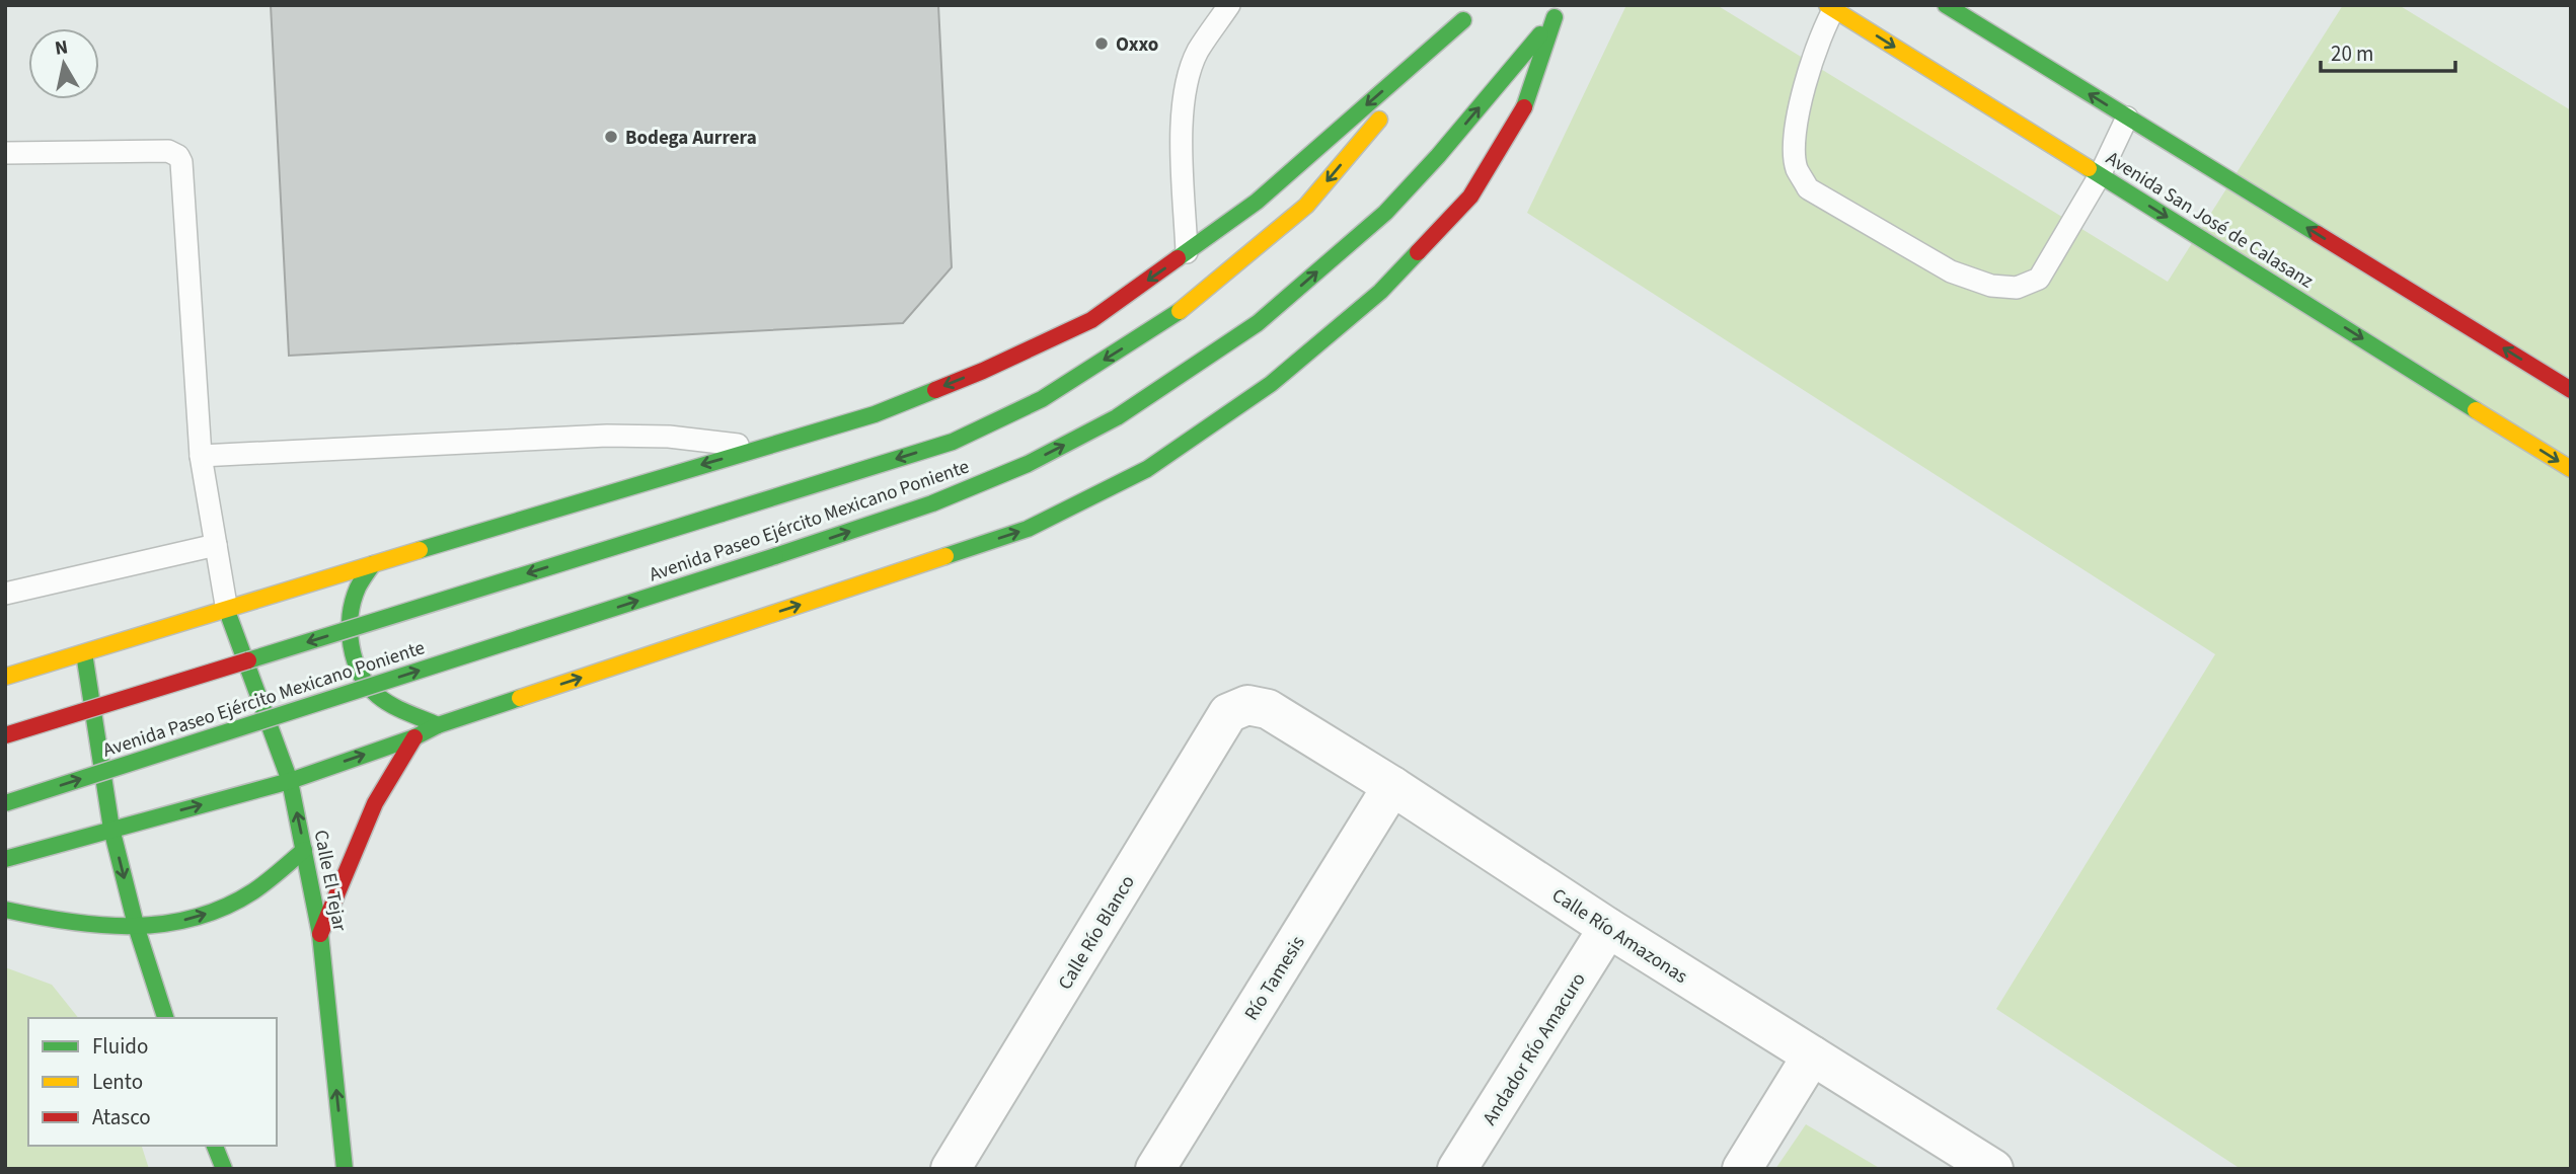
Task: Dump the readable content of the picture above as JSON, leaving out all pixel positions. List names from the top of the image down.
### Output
{
  "streets": {
    "main road": ["Avenida San José de Calasanz", "Avenida Paseo Ejército Mexicano Poniente", "Calle El Tejar"],
    "street": [
      "Calle Río Blanco",
      "Calle Río Amazonas",
      "Río Tamesis",
      "Andador Río Amacuro"
    ]
  },
  "crossings": [
    ["Calle Río Blanco", "Calle Río Amazonas"],
    ["Calle Río Amazonas", "Río Tamesis"],
    ["Calle Río Amazonas", "Andador Río Amacuro"]
  ],
  "one_way": ["Calle El Tejar"],
  "places": ["Oxxo", "Bodega Aurrera"],
  "legend": ["Fluido", "Lento", "Atasco"],
  "scale_bar": "20 m",
  "north": "top"
}
